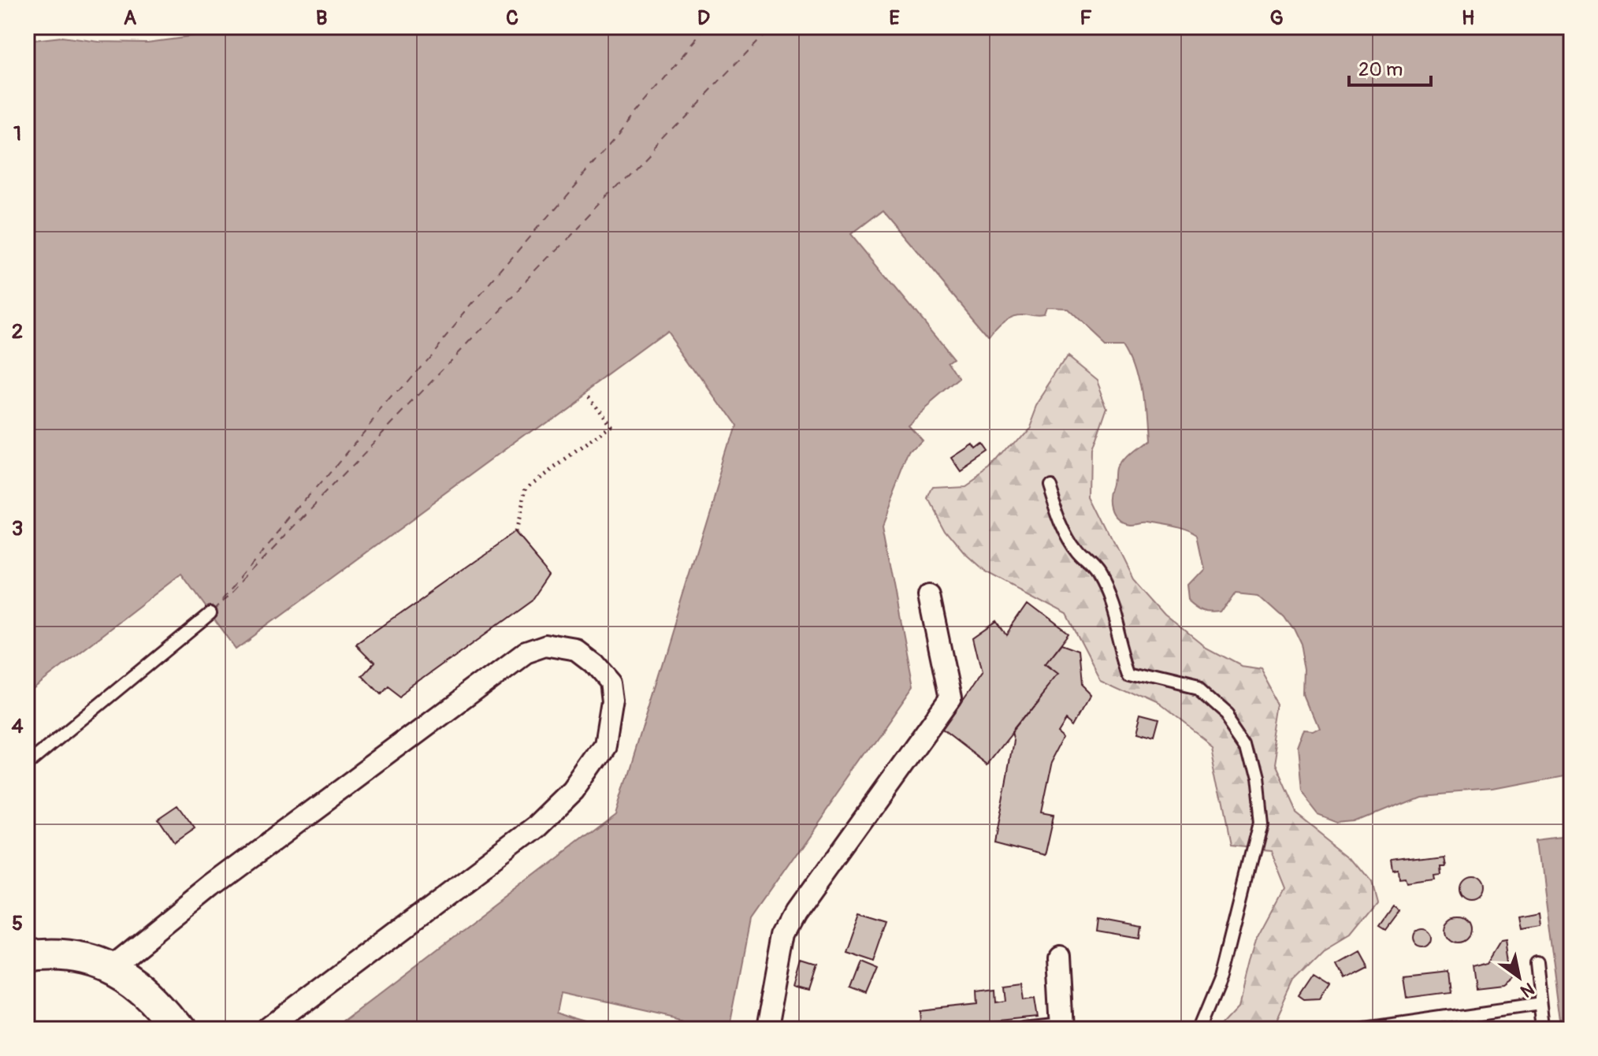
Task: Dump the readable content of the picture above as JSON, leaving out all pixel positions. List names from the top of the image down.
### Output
{
  "scale_bar": "20 m",
  "north": "bottom right",
  "grid": {
    "columns": [
      "A",
      "B",
      "C",
      "D",
      "E",
      "F",
      "G",
      "H"
    ],
    "rows": [
      "1",
      "2",
      "3",
      "4",
      "5"
    ]
  }
}
